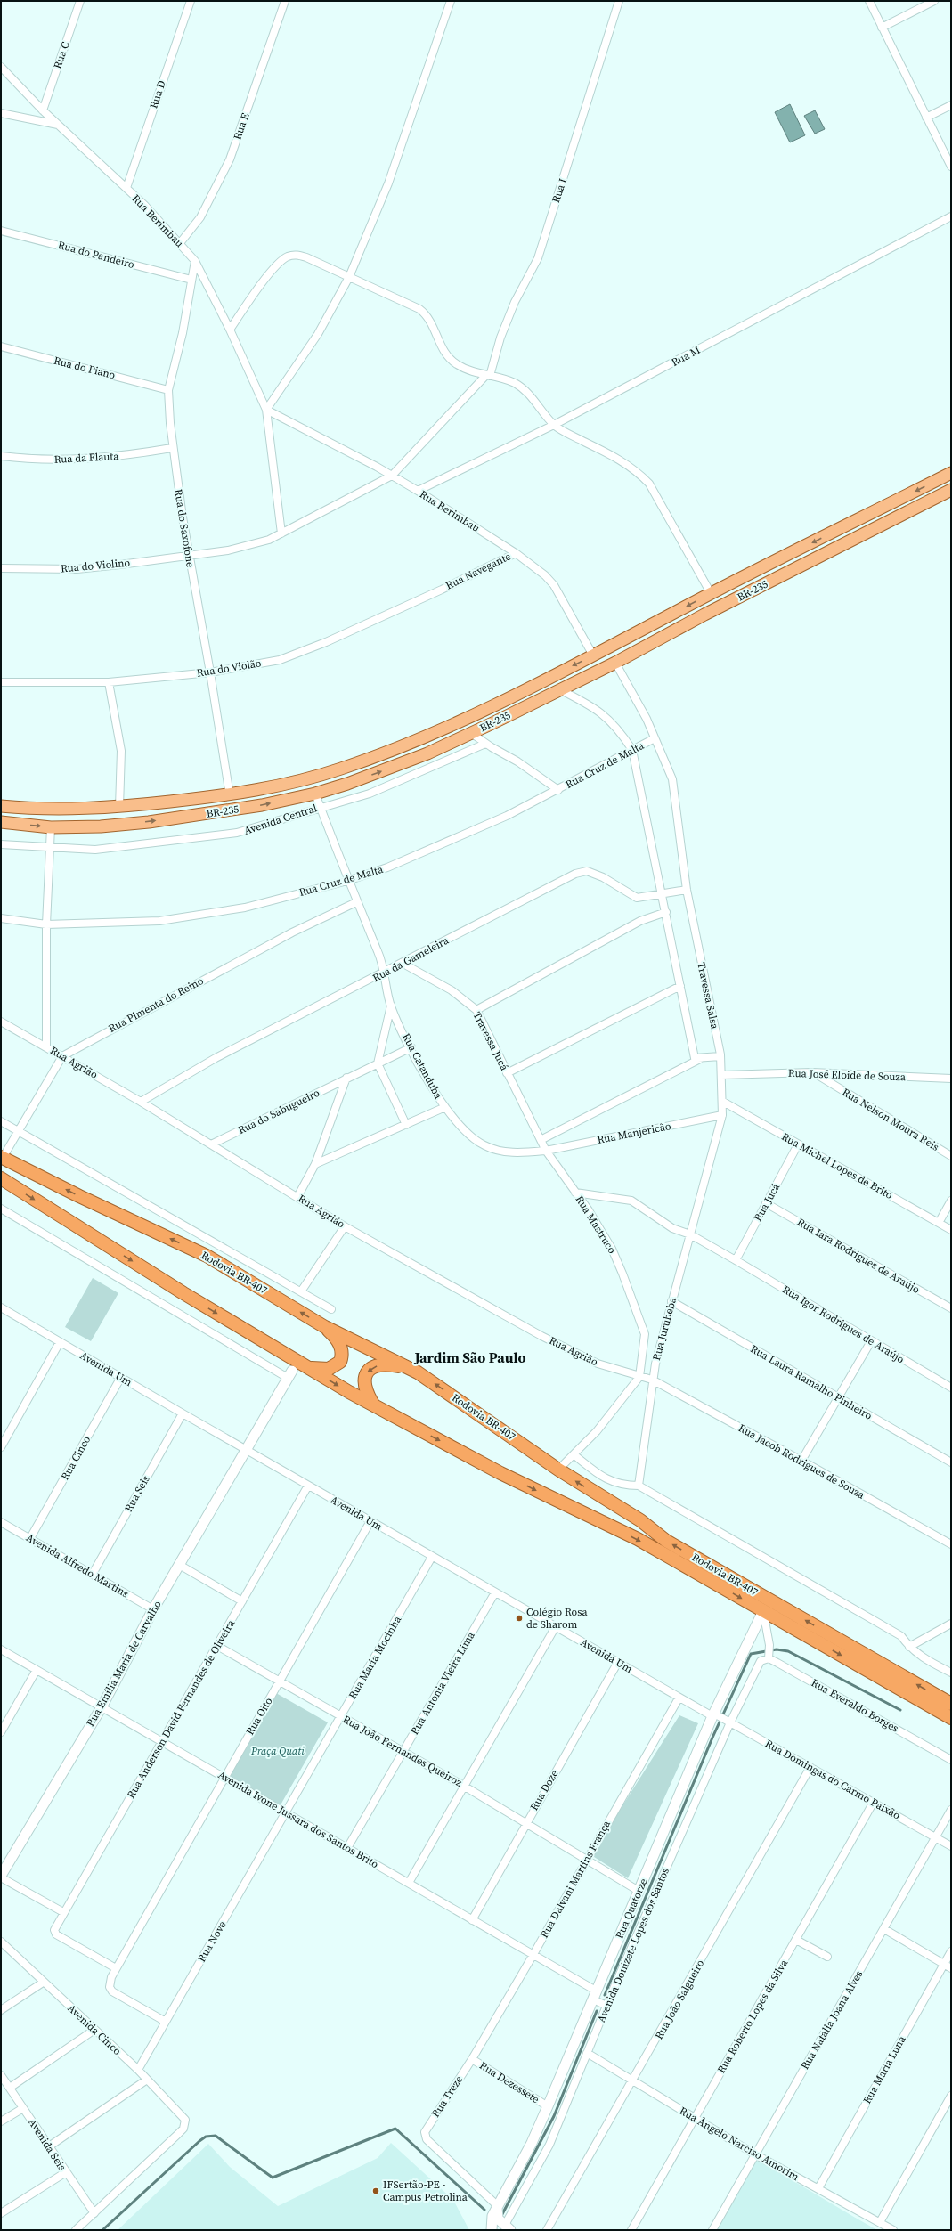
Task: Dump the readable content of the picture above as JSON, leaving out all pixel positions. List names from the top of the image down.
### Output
{
  "streets": {
    "highway": ["Rodovia BR-407"],
    "main road": ["BR-235"],
    "street": [
      "Rua C",
      "Rua D",
      "Rua E",
      "Rua I",
      "Rua Berimbau",
      "Rua do Pandeiro",
      "Rua M",
      "Rua do Piano",
      "Rua da Flauta",
      "Rua do Saxofone",
      "Rua do Violino",
      "Rua Navegante",
      "Rua do Violão",
      "Rua Cruz de Malta",
      "Avenida Central",
      "Rua da Gameleira",
      "Travessa Salsa",
      "Rua Pimenta do Reino",
      "Travessa Jucá",
      "Rua Agrião",
      "Rua Catanduba",
      "Rua José Eloide de Souza",
      "Rua do Sabugueiro",
      "Rua Nelson Moura Reis",
      "Rua Manjericão",
      "Rua Michel Lopes de Brito",
      "Rua Jucá",
      "Rua Mastruco",
      "Rua Iara Rodrigues de Araújo",
      "Rua Igor Rodrigues de Araújo",
      "Rua Jurubeba",
      "Avenida Um",
      "Rua Laura Ramalho Pinheiro",
      "Rua Cinco",
      "Rua Jacob Rodrigues de Souza",
      "Rua Seis",
      "Avenida Alfredo Martins",
      "Rua Maria Mocinha",
      "Rua Emília Maria de Carvalho",
      "Rua Antonia Vieira Lima",
      "Rua Everaldo Borges",
      "Rua Anderson David Fernandes de Oliveira",
      "Rua Oito",
      "Rua João Fernandes Queiroz",
      "Rua Domingas do Carmo Paixão",
      "Rua Doze",
      "Avenida Ivone Jussara dos Santos Brito",
      "Rua Dalvani Martins França",
      "Rua Quatorze",
      "Rua Nove",
      "Avenida Donizete Lopes dos Santos",
      "Rua João Salgueiro",
      "Rua Roberto Lopes da Silva",
      "Rua Natalia Joana Alves",
      "Avenida Cinco",
      "Rua Maria Luna",
      "Rua Dezessete",
      "Rua Treze",
      "Rua Ângelo Narciso Amorim",
      "Avenida Seis"
    ]
  },
  "crossings": [
    ["Rua C", "Rua Berimbau"],
    ["Rua D", "Rua Berimbau"],
    ["Rua E", "Rua Berimbau"],
    ["Rua I", "Rua do Violino"],
    ["Rua Berimbau", "Rua M"],
    ["Rua Berimbau", "Rua do Saxofone"],
    ["Rua Berimbau", "Rua do Violino"],
    ["Rua Berimbau", "Rua Navegante"],
    ["Rua Berimbau", "BR-235"],
    ["Rua do Pandeiro", "Rua do Saxofone"],
    ["Rua do Piano", "Rua do Saxofone"],
    ["Rua da Flauta", "Rua do Saxofone"],
    ["Rua do Saxofone", "Rua do Violino"],
    ["Rua do Saxofone", "BR-235"],
    ["Rua do Saxofone", "Rua do Violão"],
    ["Rua Navegante", "Rua do Violão"],
    ["BR-235", "Rua Cruz de Malta"],
    ["Rua Cruz de Malta", "Rua da Gameleira"],
    ["Rua Cruz de Malta", "Travessa Salsa"],
    ["Rua da Gameleira", "Travessa Salsa"],
    ["Rua da Gameleira", "Travessa Jucá"],
    ["Rua da Gameleira", "Rua Agrião"],
    ["Rua da Gameleira", "Rua Catanduba"],
    ["Travessa Salsa", "Rua José Eloide de Souza"],
    ["Travessa Salsa", "Rua Michel Lopes de Brito"],
    ["Travessa Salsa", "Rua Jurubeba"],
    ["Rua Pimenta do Reino", "Rua Agrião"],
    ["Travessa Jucá", "Rua Catanduba"],
    ["Travessa Jucá", "Rua Manjericão"],
    ["Travessa Jucá", "Rua Mastruco"],
    ["Rua Agrião", "Rua do Sabugueiro"],
    ["Rua Agrião", "Rua Mastruco"],
    ["Rua Agrião", "Rua Jurubeba"],
    ["Rua Agrião", "Rua Jacob Rodrigues de Souza"],
    ["Rua Catanduba", "Rua do Sabugueiro"],
    ["Rua Catanduba", "Rua Manjericão"],
    ["Rua José Eloide de Souza", "Rua Nelson Moura Reis"],
    ["Rua Manjericão", "Rua Jurubeba"],
    ["Rua Michel Lopes de Brito", "Rua Jucá"],
    ["Rua Michel Lopes de Brito", "Rua Jurubeba"],
    ["Rua Jucá", "Rua Mastruco"],
    ["Rua Jucá", "Rua Iara Rodrigues de Araújo"],
    ["Rua Jucá", "Rua Igor Rodrigues de Araújo"],
    ["Rua Mastruco", "Rua Igor Rodrigues de Araújo"],
    ["Rua Mastruco", "Rua Jurubeba"],
    ["Rodovia BR-407", "Rua Quatorze"],
    ["Rua Jurubeba", "Rua Laura Ramalho Pinheiro"],
    ["Rua Jurubeba", "Rua Jacob Rodrigues de Souza"],
    ["Avenida Um", "Rua Cinco"],
    ["Avenida Um", "Rua Seis"],
    ["Avenida Um", "Rua Maria Mocinha"],
    ["Avenida Um", "Rua Emília Maria de Carvalho"],
    ["Avenida Um", "Rua Antonia Vieira Lima"],
    ["Avenida Um", "Rua Anderson David Fernandes de Oliveira"],
    ["Avenida Um", "Rua Oito"],
    ["Avenida Um", "Rua Domingas do Carmo Paixão"],
    ["Avenida Um", "Rua Doze"],
    ["Avenida Um", "Rua Dalvani Martins França"],
    ["Avenida Um", "Rua Quatorze"],
    ["Rua Cinco", "Avenida Alfredo Martins"],
    ["Rua Seis", "Avenida Alfredo Martins"],
    ["Avenida Alfredo Martins", "Rua Emília Maria de Carvalho"],
    ["Rua Maria Mocinha", "Rua João Fernandes Queiroz"],
    ["Rua Maria Mocinha", "Avenida Ivone Jussara dos Santos Brito"],
    ["Rua Maria Mocinha", "Rua Nove"],
    ["Rua Emília Maria de Carvalho", "Avenida Ivone Jussara dos Santos Brito"],
    ["Rua Antonia Vieira Lima", "Rua João Fernandes Queiroz"],
    ["Rua Antonia Vieira Lima", "Avenida Ivone Jussara dos Santos Brito"],
    ["Rua Everaldo Borges", "Avenida Donizete Lopes dos Santos"],
    ["Rua Anderson David Fernandes de Oliveira", "Rua Oito"],
    ["Rua Anderson David Fernandes de Oliveira", "Rua João Fernandes Queiroz"],
    ["Rua Anderson David Fernandes de Oliveira", "Avenida Ivone Jussara dos Santos Brito"],
    ["Rua Oito", "Rua João Fernandes Queiroz"],
    ["Rua Oito", "Avenida Ivone Jussara dos Santos Brito"],
    ["Rua Oito", "Rua Nove"],
    ["Rua João Fernandes Queiroz", "Rua Doze"],
    ["Rua João Fernandes Queiroz", "Rua Dalvani Martins França"],
    ["Rua João Fernandes Queiroz", "Rua Quatorze"],
    ["Rua Domingas do Carmo Paixão", "Rua Quatorze"],
    ["Rua Domingas do Carmo Paixão", "Avenida Donizete Lopes dos Santos"],
    ["Rua Domingas do Carmo Paixão", "Rua João Salgueiro"],
    ["Rua Domingas do Carmo Paixão", "Rua Roberto Lopes da Silva"],
    ["Rua Domingas do Carmo Paixão", "Rua Natalia Joana Alves"],
    ["Rua Doze", "Avenida Ivone Jussara dos Santos Brito"],
    ["Avenida Ivone Jussara dos Santos Brito", "Rua Dalvani Martins França"],
    ["Avenida Ivone Jussara dos Santos Brito", "Rua Quatorze"],
    ["Avenida Ivone Jussara dos Santos Brito", "Rua Nove"],
    ["Avenida Ivone Jussara dos Santos Brito", "Avenida Donizete Lopes dos Santos"],
    ["Rua Dalvani Martins França", "Rua Dezessete"],
    ["Rua Dalvani Martins França", "Rua Treze"],
    ["Rua Quatorze", "Rua Dezessete"],
    ["Rua Quatorze", "Rua Treze"],
    ["Rua Nove", "Avenida Cinco"],
    ["Avenida Donizete Lopes dos Santos", "Rua Ângelo Narciso Amorim"],
    ["Rua João Salgueiro", "Rua Ângelo Narciso Amorim"],
    ["Rua Roberto Lopes da Silva", "Rua Ângelo Narciso Amorim"],
    ["Rua Natalia Joana Alves", "Rua Ângelo Narciso Amorim"],
    ["Avenida Cinco", "Avenida Seis"],
    ["Rua Maria Luna", "Rua Ângelo Narciso Amorim"],
    ["Rua Dezessete", "Rua Treze"]
  ],
  "districts": ["Jardim São Paulo"],
  "parks": ["Praça Quati"],
  "places": ["Colégio Rosa de Sharom", "IFSertão-PE - Campus Petrolina"]
}
